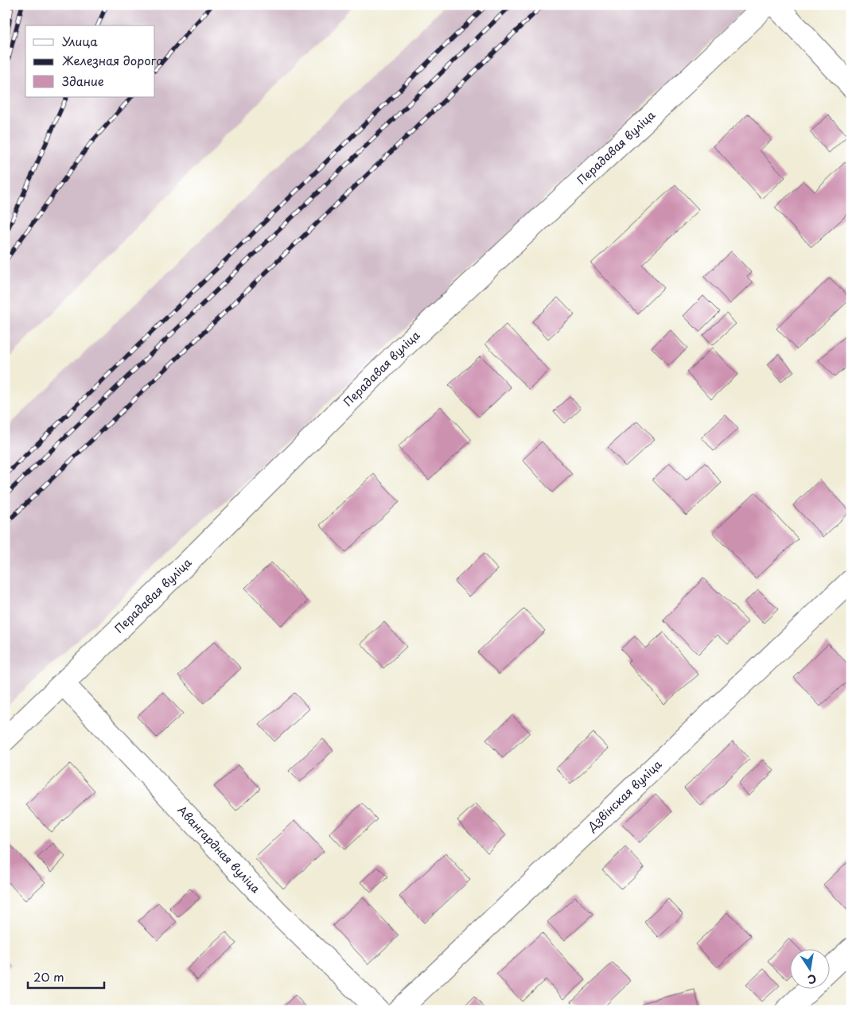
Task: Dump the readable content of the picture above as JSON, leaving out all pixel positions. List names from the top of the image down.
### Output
{
  "streets": {
    "street": ["Перадавая вуліца", "Дзвінская вуліца", "Авангардная вуліца"]
  },
  "crossings": [
    ["Перадавая вуліца", "Авангардная вуліца"]
  ],
  "legend": ["Улица", "Железная дорога", "Здание"],
  "scale_bar": "20 m",
  "north": "bottom"
}
